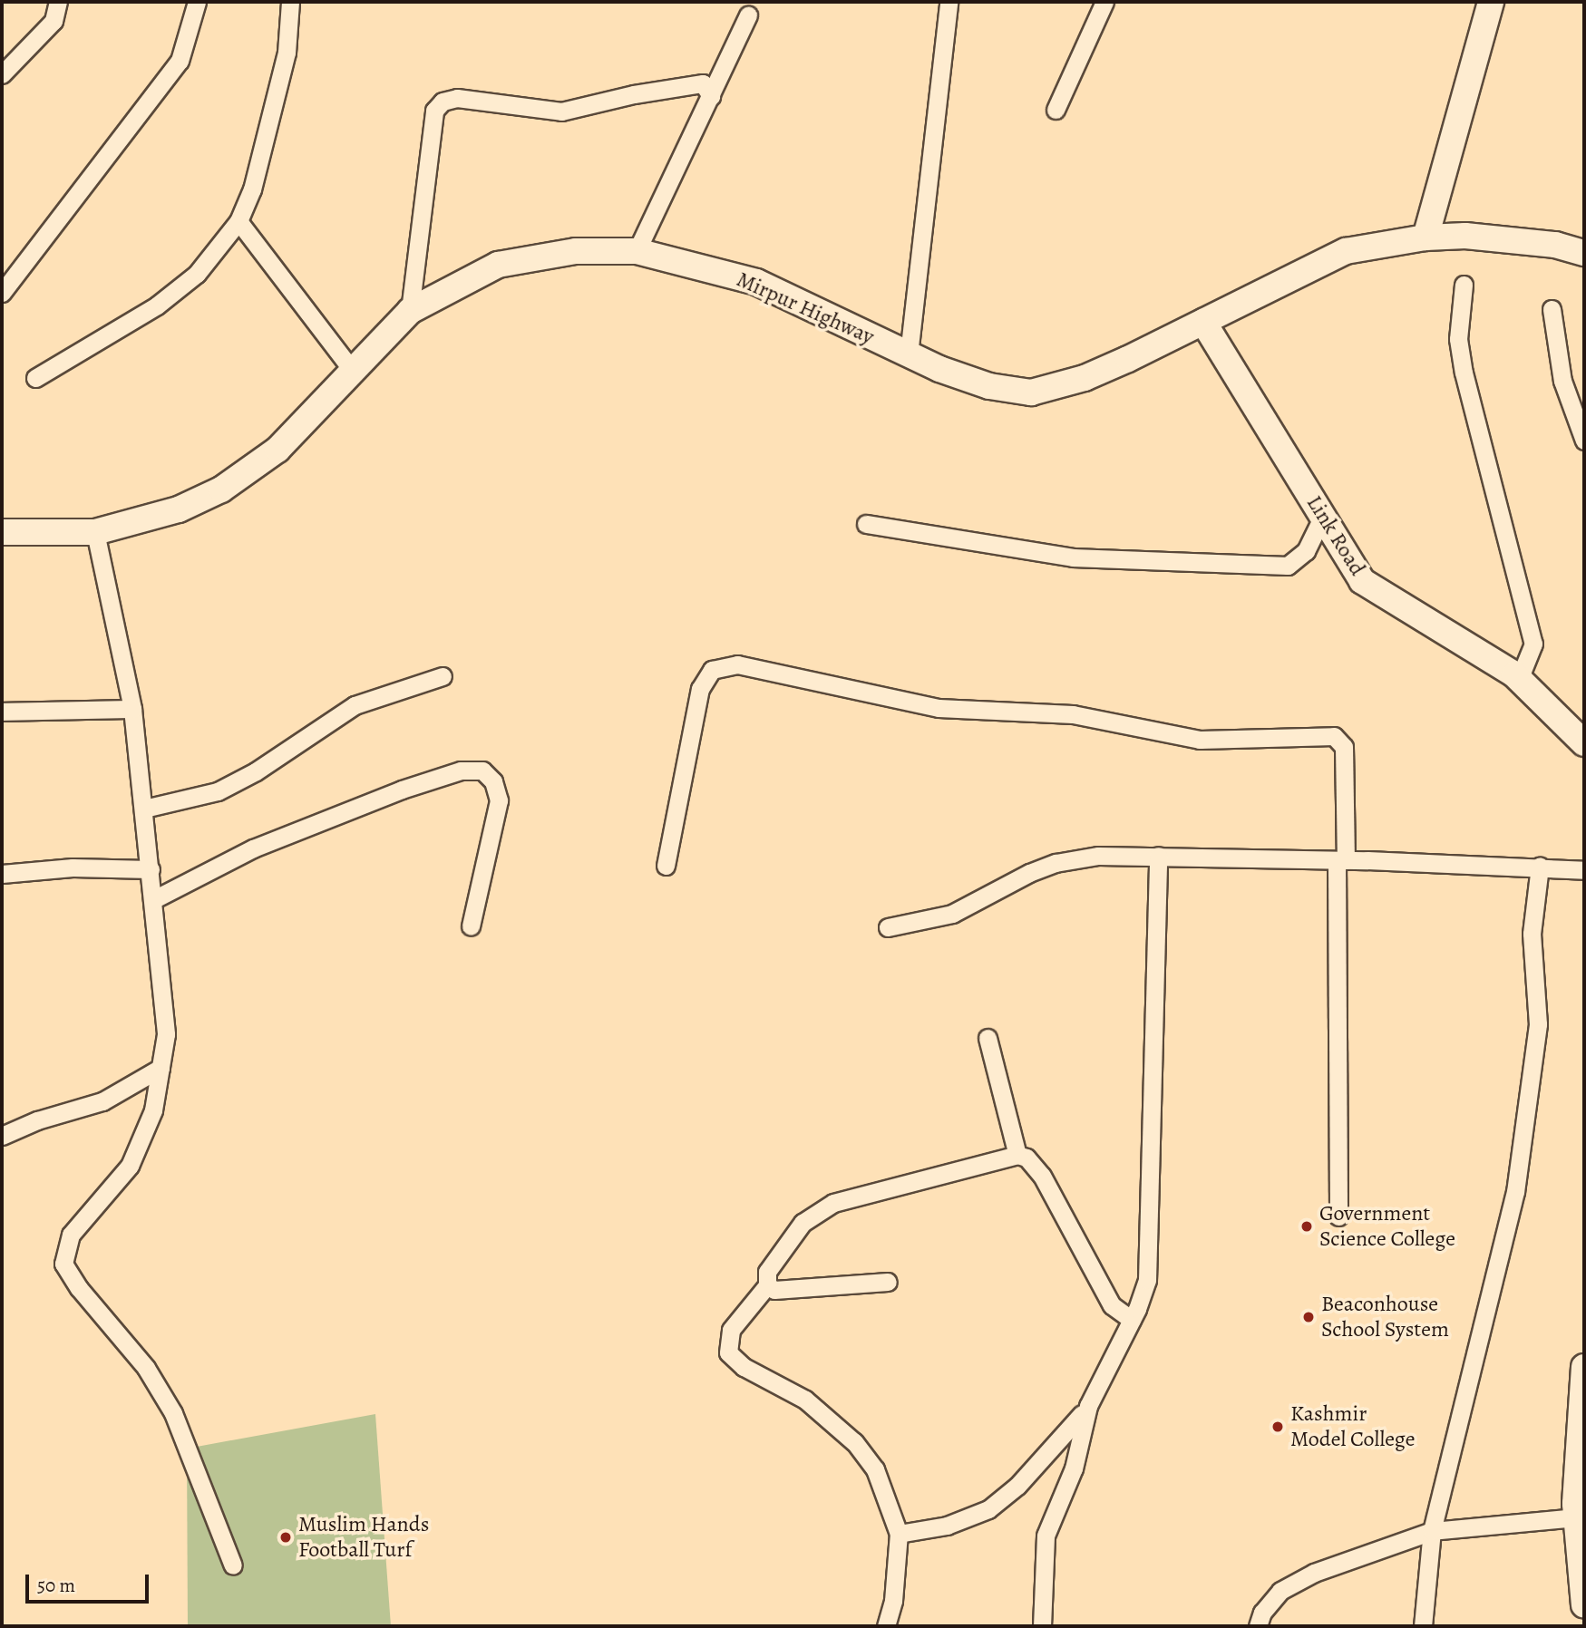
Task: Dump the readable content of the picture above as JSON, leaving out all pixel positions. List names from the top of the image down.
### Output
{
  "streets": {
    "main road": ["Mirpur Highway", "Link Road"]
  },
  "crossings": [
    ["Mirpur Highway", "Link Road"]
  ],
  "places": [
    "Government Science College",
    "Beaconhouse School System",
    "Kashmir Model College",
    "Muslim Hands Football Turf"
  ],
  "scale_bar": "50 m"
}
